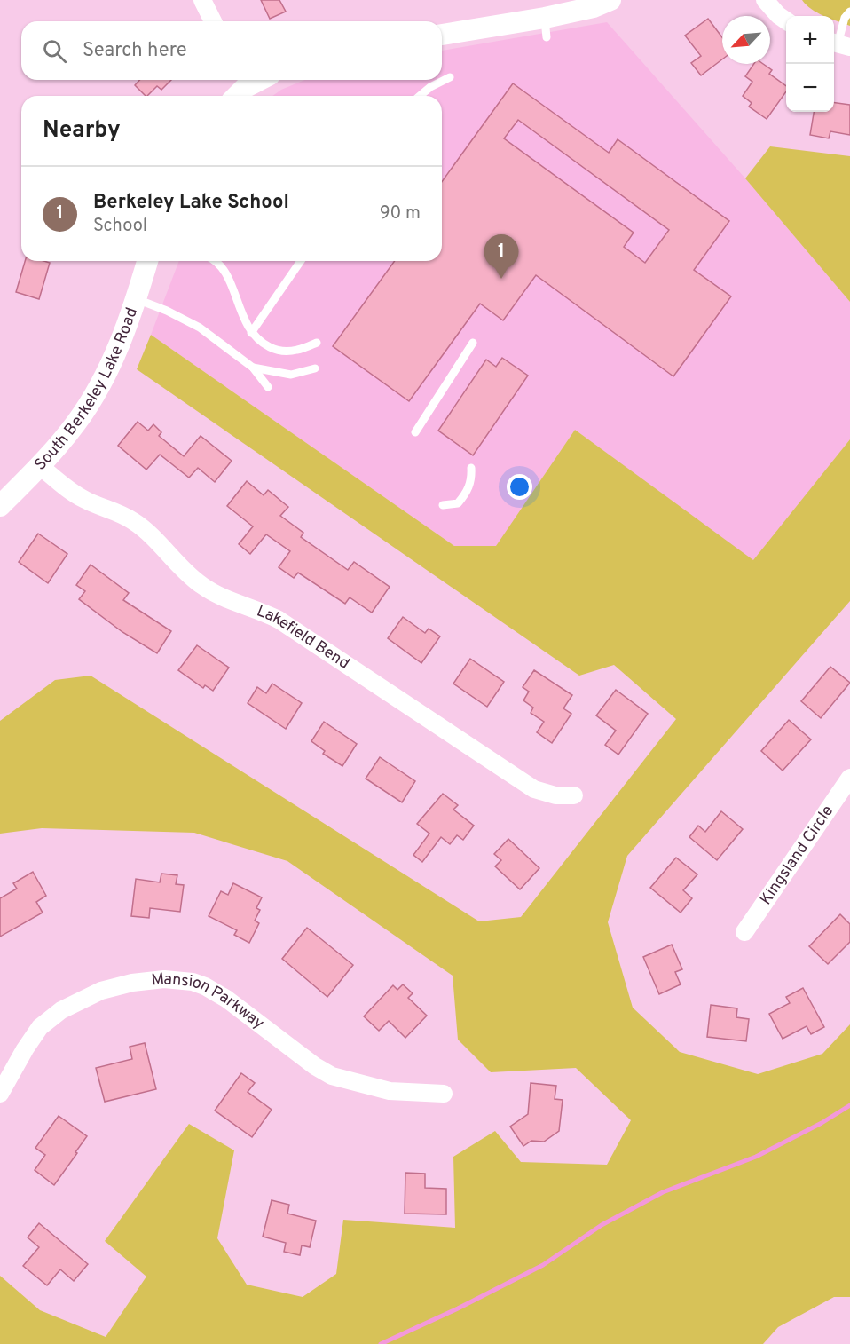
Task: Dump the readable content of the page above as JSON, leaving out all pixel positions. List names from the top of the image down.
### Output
{
  "streets": {
    "street": [
      "South Berkeley Lake Road",
      "Lakefield Bend",
      "Kingsland Circle",
      "Mansion Parkway"
    ]
  },
  "crossings": [
    ["South Berkeley Lake Road", "Lakefield Bend"]
  ],
  "north": "bottom left",
  "page": {
    "map_buttons": ["+", "−"],
    "search": "Search here",
    "heading": "Nearby",
    "list": [
      {
        "mark": "1",
        "name": "Berkeley Lake School",
        "note": "School",
        "value": "90 m"
      }
    ],
    "pins": "1"
  }
}
